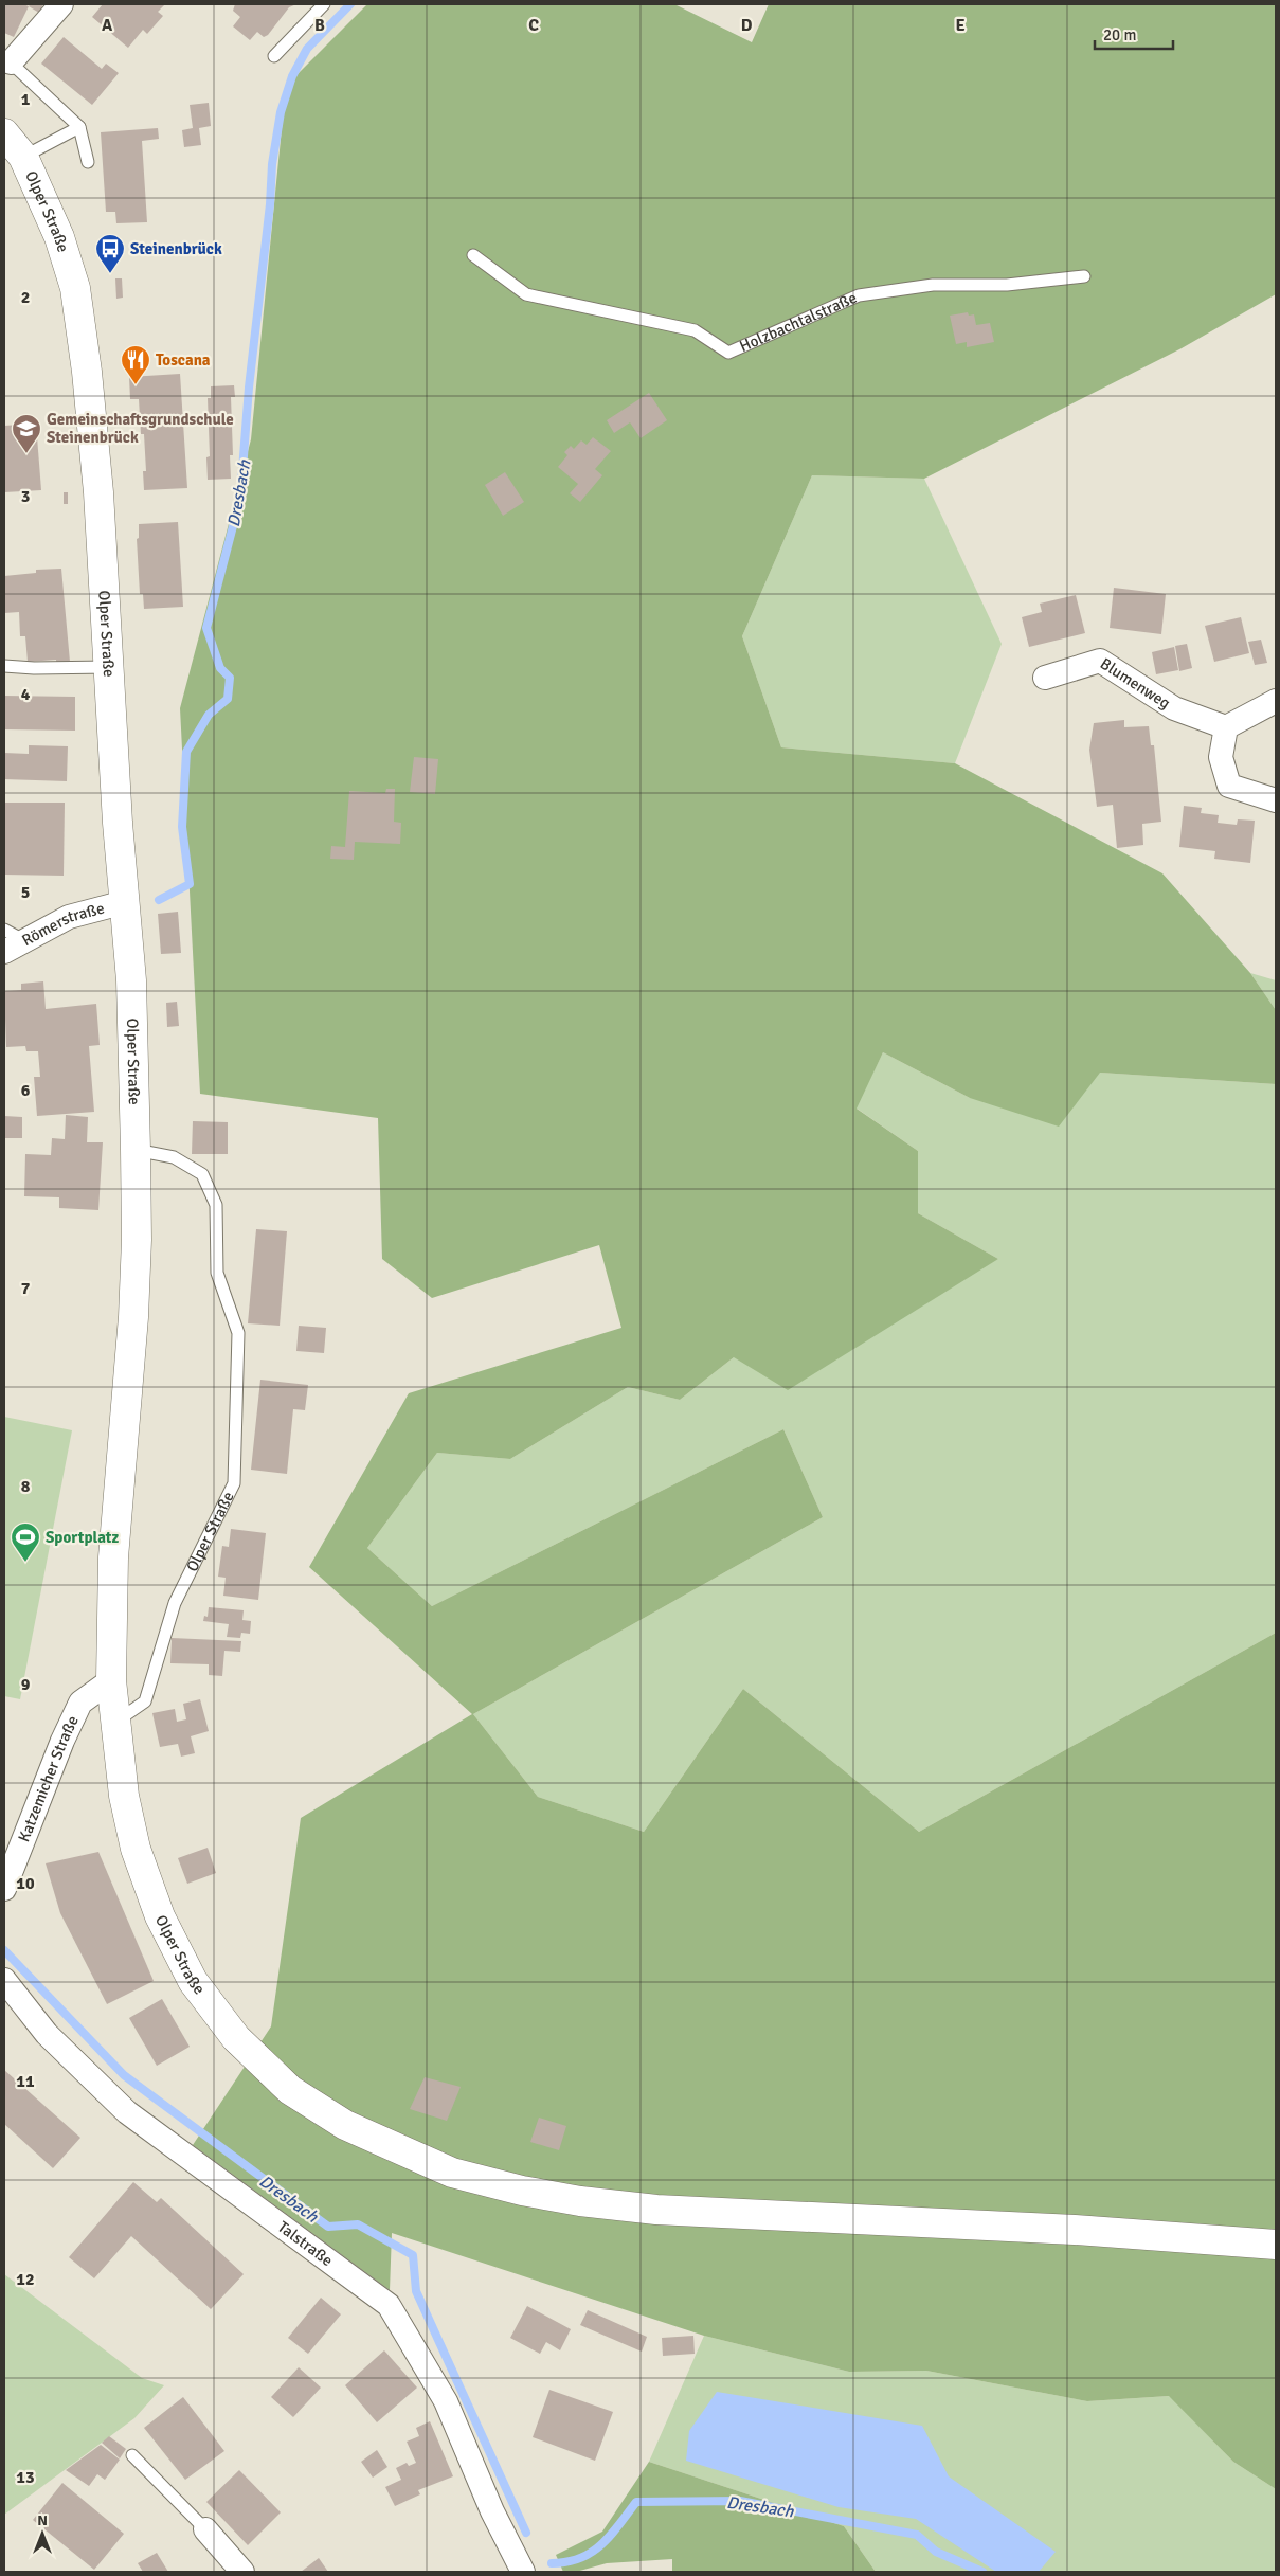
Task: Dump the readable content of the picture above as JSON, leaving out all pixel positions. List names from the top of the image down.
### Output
{
  "streets": {
    "main road": ["Olper Straße"],
    "street": [
      "Blumenweg",
      "Römerstraße",
      "Katzemicher Straße",
      "Talstraße"
    ],
    "lane": ["Holzbachtalstraße"]
  },
  "crossings": [
    ["Olper Straße", "Römerstraße"],
    ["Olper Straße", "Katzemicher Straße"]
  ],
  "water": ["Dresbach"],
  "places": {
    "bus stop": ["Steinenbrück"],
    "restaurant": ["Toscana"],
    "school or university": ["Gemeinschaftsgrundschule Steinenbrück"],
    "sports": ["Sportplatz"]
  },
  "scale_bar": "20 m",
  "north": "top",
  "grid": {
    "columns": [
      "A",
      "B",
      "C",
      "D",
      "E"
    ],
    "rows": [
      "1",
      "2",
      "3",
      "4",
      "5",
      "6",
      "7",
      "8",
      "9",
      "10",
      "11",
      "12",
      "13"
    ]
  }
}
